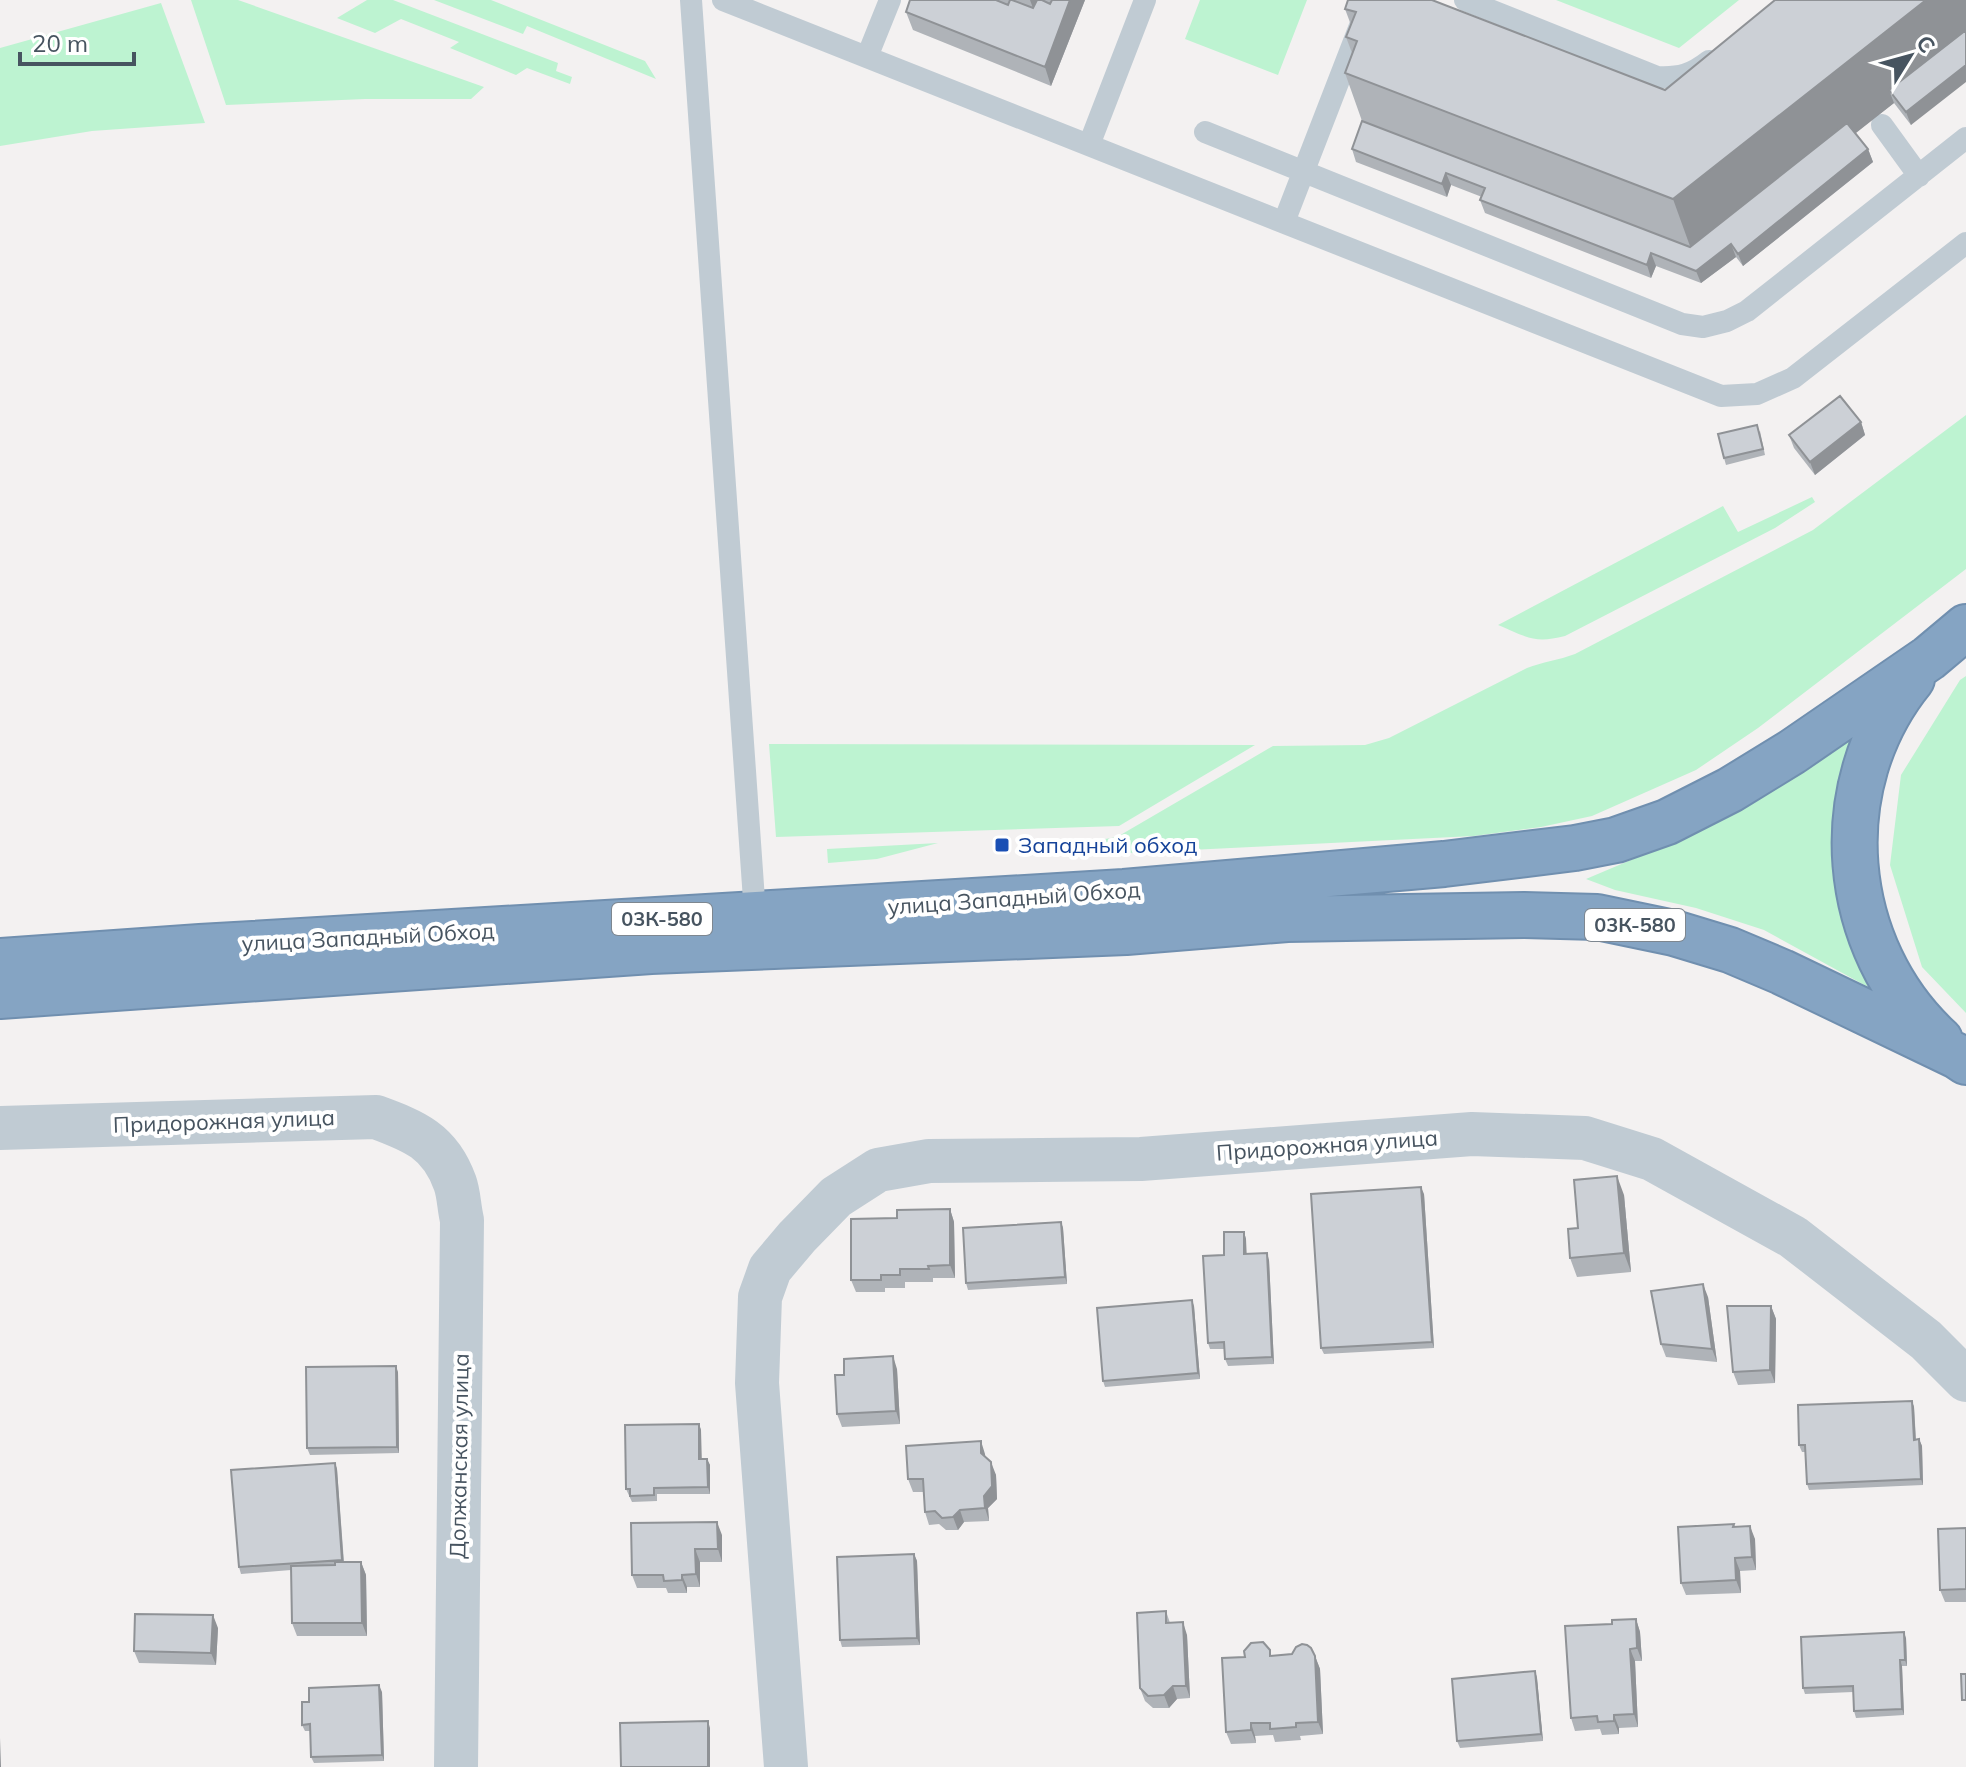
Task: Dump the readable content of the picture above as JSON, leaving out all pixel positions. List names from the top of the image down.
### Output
{
  "streets": {
    "highway": ["улица Западный Обход", "03К-580"],
    "street": ["Придорожная улица", "Должанская улица"]
  },
  "crossings": [
    ["улица Западный Обход", "03К-580"],
    ["Придорожная улица", "Должанская улица"]
  ],
  "places": {
    "transit": ["Западный обход"]
  },
  "scale_bar": "20 m",
  "north": "top right"
}
